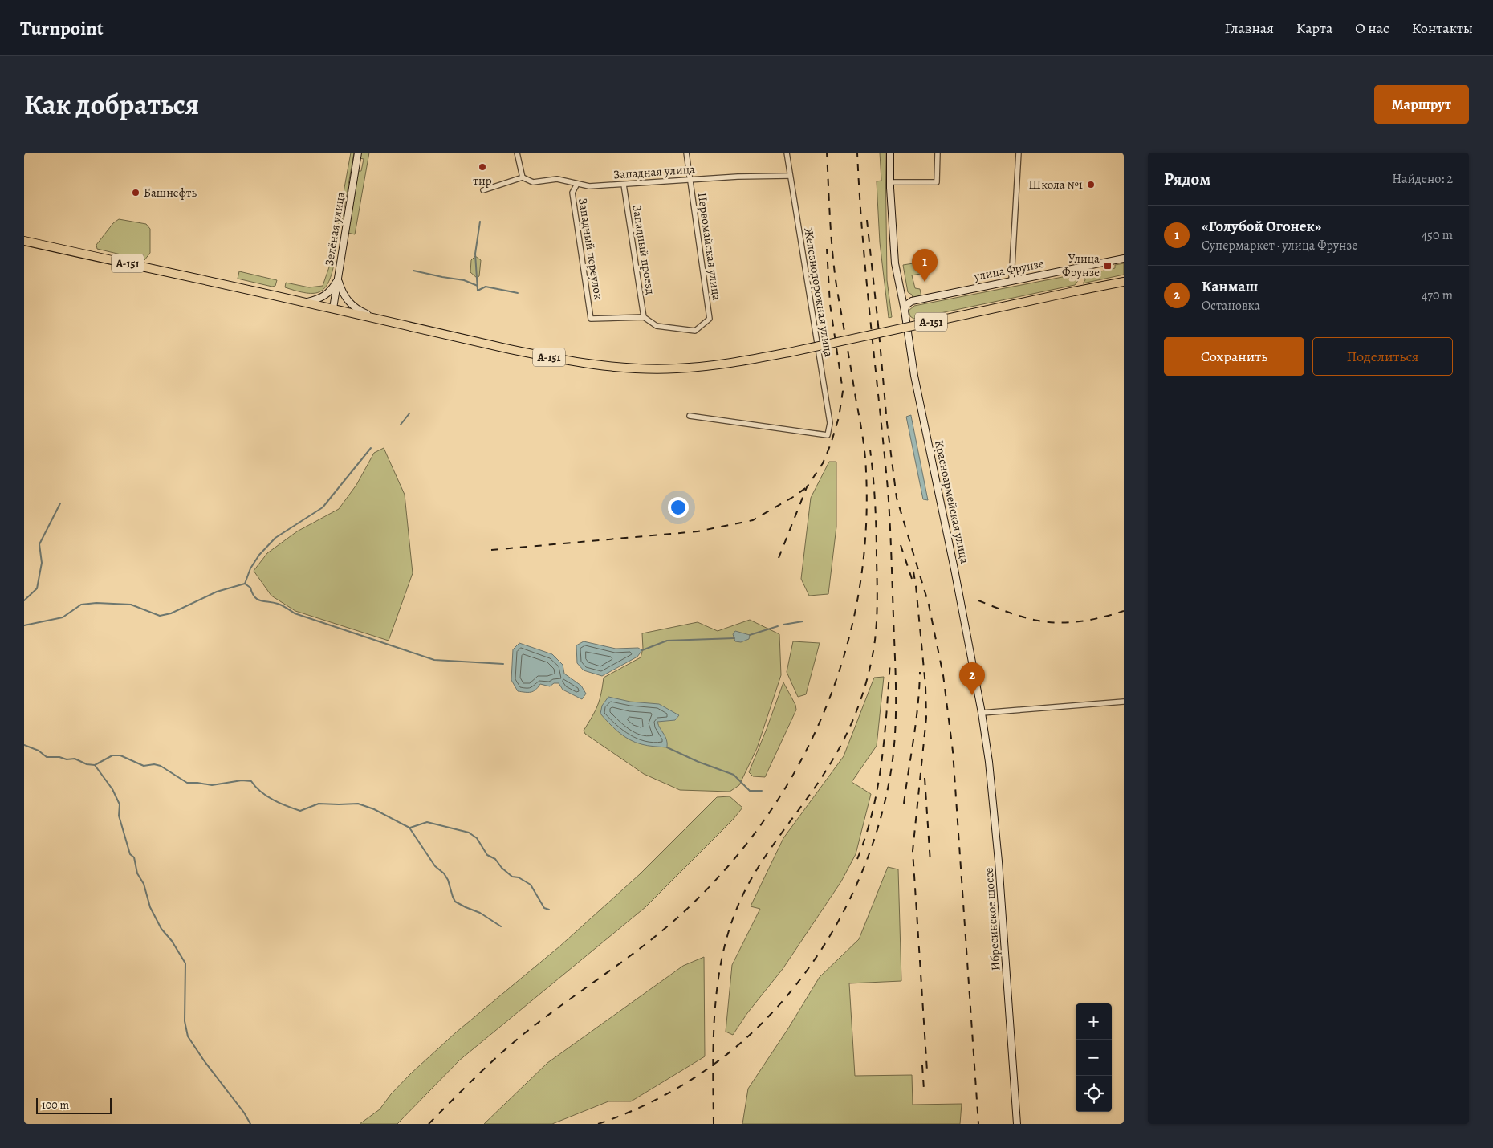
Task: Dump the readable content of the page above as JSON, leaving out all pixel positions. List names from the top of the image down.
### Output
{
  "streets": {
    "highway": ["А-151"],
    "main road": [
      "Зелёная улица",
      "улица Фрунзе",
      "Красноармейская улица",
      "Ибресинское шоссе"
    ],
    "street": [
      "Западная улица",
      "Первомайская улица",
      "Западный переулок",
      "Западный проезд",
      "Железнодорожная улица"
    ]
  },
  "crossings": [
    ["Западная улица", "Первомайская улица"],
    ["Западная улица", "Западный переулок"],
    ["Западная улица", "Западный проезд"],
    ["Западная улица", "Железнодорожная улица"],
    ["Зелёная улица", "А-151"],
    ["Первомайская улица", "Западный переулок"],
    ["Первомайская улица", "Западный проезд"],
    ["Западный переулок", "Западный проезд"],
    ["Красноармейская улица", "Ибресинское шоссе"]
  ],
  "places": {
    "other": ["тир", "Школа №1", "Башнефть"],
    "transit": ["Улица Фрунзе"]
  },
  "scale_bar": "100 m",
  "page": {
    "header": "Turnpoint",
    "nav": [
      "Главная",
      "Карта",
      "О нас",
      "Контакты"
    ],
    "title": "Как добраться",
    "buttons": [
      "Маршрут",
      ["Сохранить", "Поделиться"]
    ],
    "heading": ["Рядом", "Найдено: 2"],
    "list": [
      {
        "mark": "1",
        "name": "«Голубой Огонек»",
        "note": "Супермаркет · улица Фрунзе",
        "value": "450 m"
      },
      {
        "mark": "2",
        "name": "Канмаш",
        "note": "Остановка",
        "value": "470 m"
      }
    ],
    "pins": ["1", "2"],
    "map_buttons": ["+", "−"],
    "scale": "100 m"
  }
}
